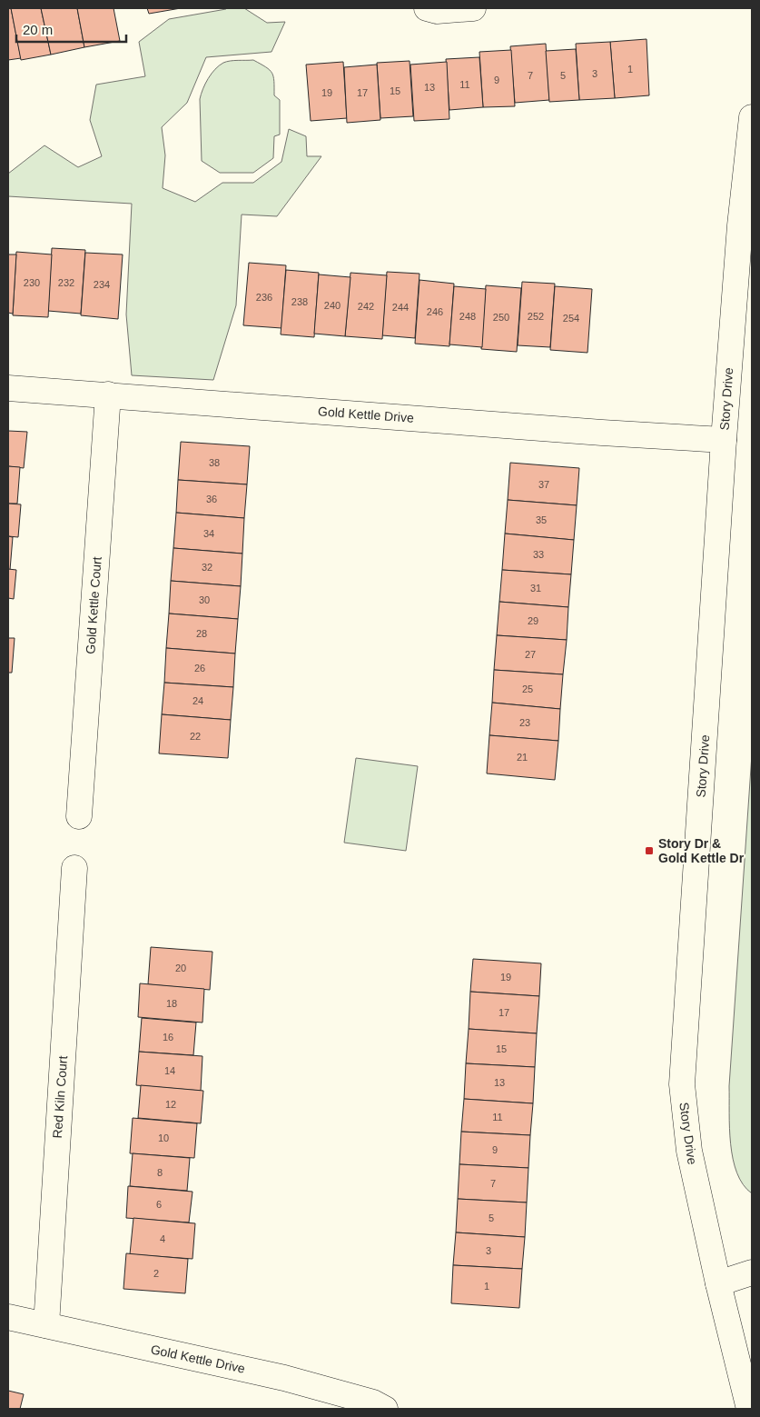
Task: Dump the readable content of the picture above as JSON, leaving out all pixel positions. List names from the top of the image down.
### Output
{
  "streets": {
    "street": [
      "Story Drive",
      "Gold Kettle Drive",
      "Gold Kettle Court",
      "Red Kiln Court"
    ]
  },
  "crossings": [
    ["Story Drive", "Gold Kettle Drive"],
    ["Gold Kettle Drive", "Gold Kettle Court"],
    ["Gold Kettle Drive", "Red Kiln Court"]
  ],
  "places": {
    "transit": ["Story Dr & Gold Kettle Dr"]
  },
  "house_numbers": [
    "1",
    "3",
    "7",
    "5",
    "9",
    "11",
    "13",
    "15",
    "19",
    "17",
    "230",
    "232",
    "234",
    "236",
    "238",
    "240",
    "242",
    "244",
    "246",
    "248",
    "252",
    "250",
    "254",
    "38",
    "37",
    "36",
    "35",
    "34",
    "33",
    "32",
    "31",
    "30",
    "29",
    "28",
    "27",
    "26",
    "25",
    "24",
    "23",
    "22",
    "21",
    "20",
    "19",
    "18",
    "17",
    "16",
    "15",
    "14",
    "13",
    "12",
    "11",
    "10",
    "9",
    "8",
    "7",
    "6",
    "5",
    "4",
    "3",
    "2",
    "1"
  ],
  "scale_bar": "20 m"
}
